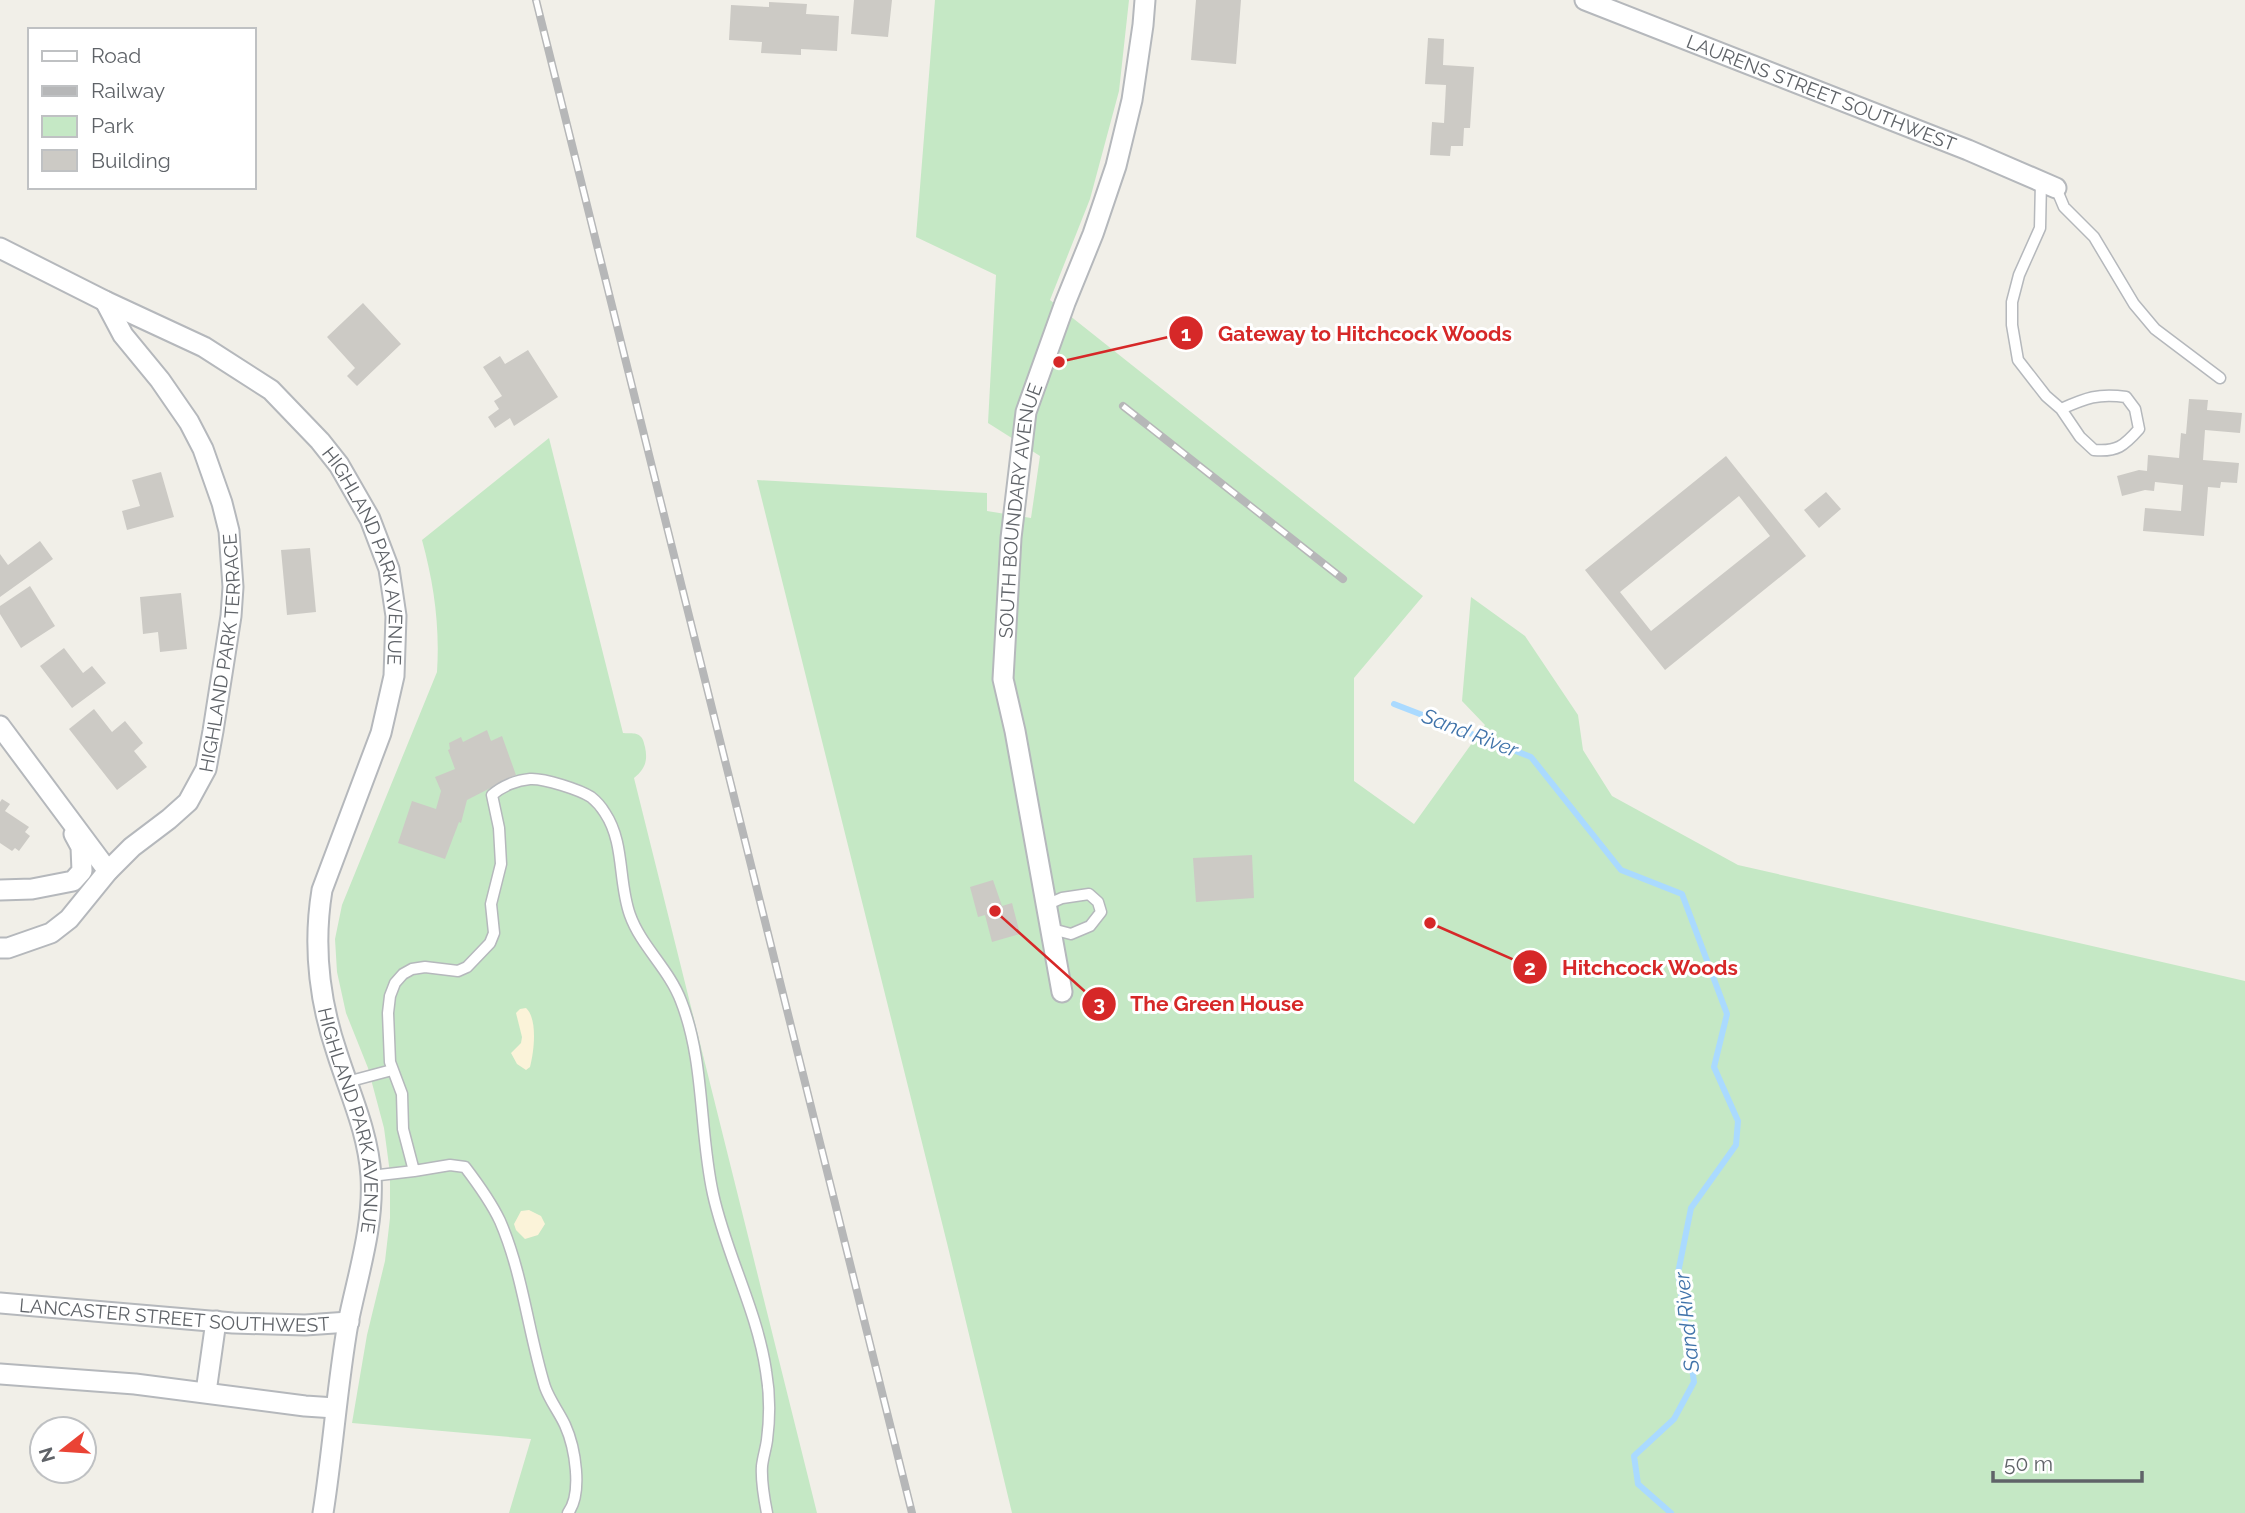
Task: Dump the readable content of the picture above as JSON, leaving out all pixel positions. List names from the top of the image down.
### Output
{
  "streets": {
    "street": [
      "LAURENS STREET SOUTHWEST",
      "SOUTH BOUNDARY AVENUE",
      "HIGHLAND PARK AVENUE",
      "HIGHLAND PARK TERRACE",
      "LANCASTER STREET SOUTHWEST"
    ]
  },
  "crossings": [
    ["HIGHLAND PARK AVENUE", "HIGHLAND PARK TERRACE"],
    ["HIGHLAND PARK AVENUE", "LANCASTER STREET SOUTHWEST"]
  ],
  "water": ["Sand River"],
  "places": ["Gateway to Hitchcock Woods", "The Green House", "Hitchcock Woods"],
  "legend": [
    "Road",
    "Railway",
    "Park",
    "Building"
  ],
  "scale_bar": "50 m",
  "north": "left"
}
